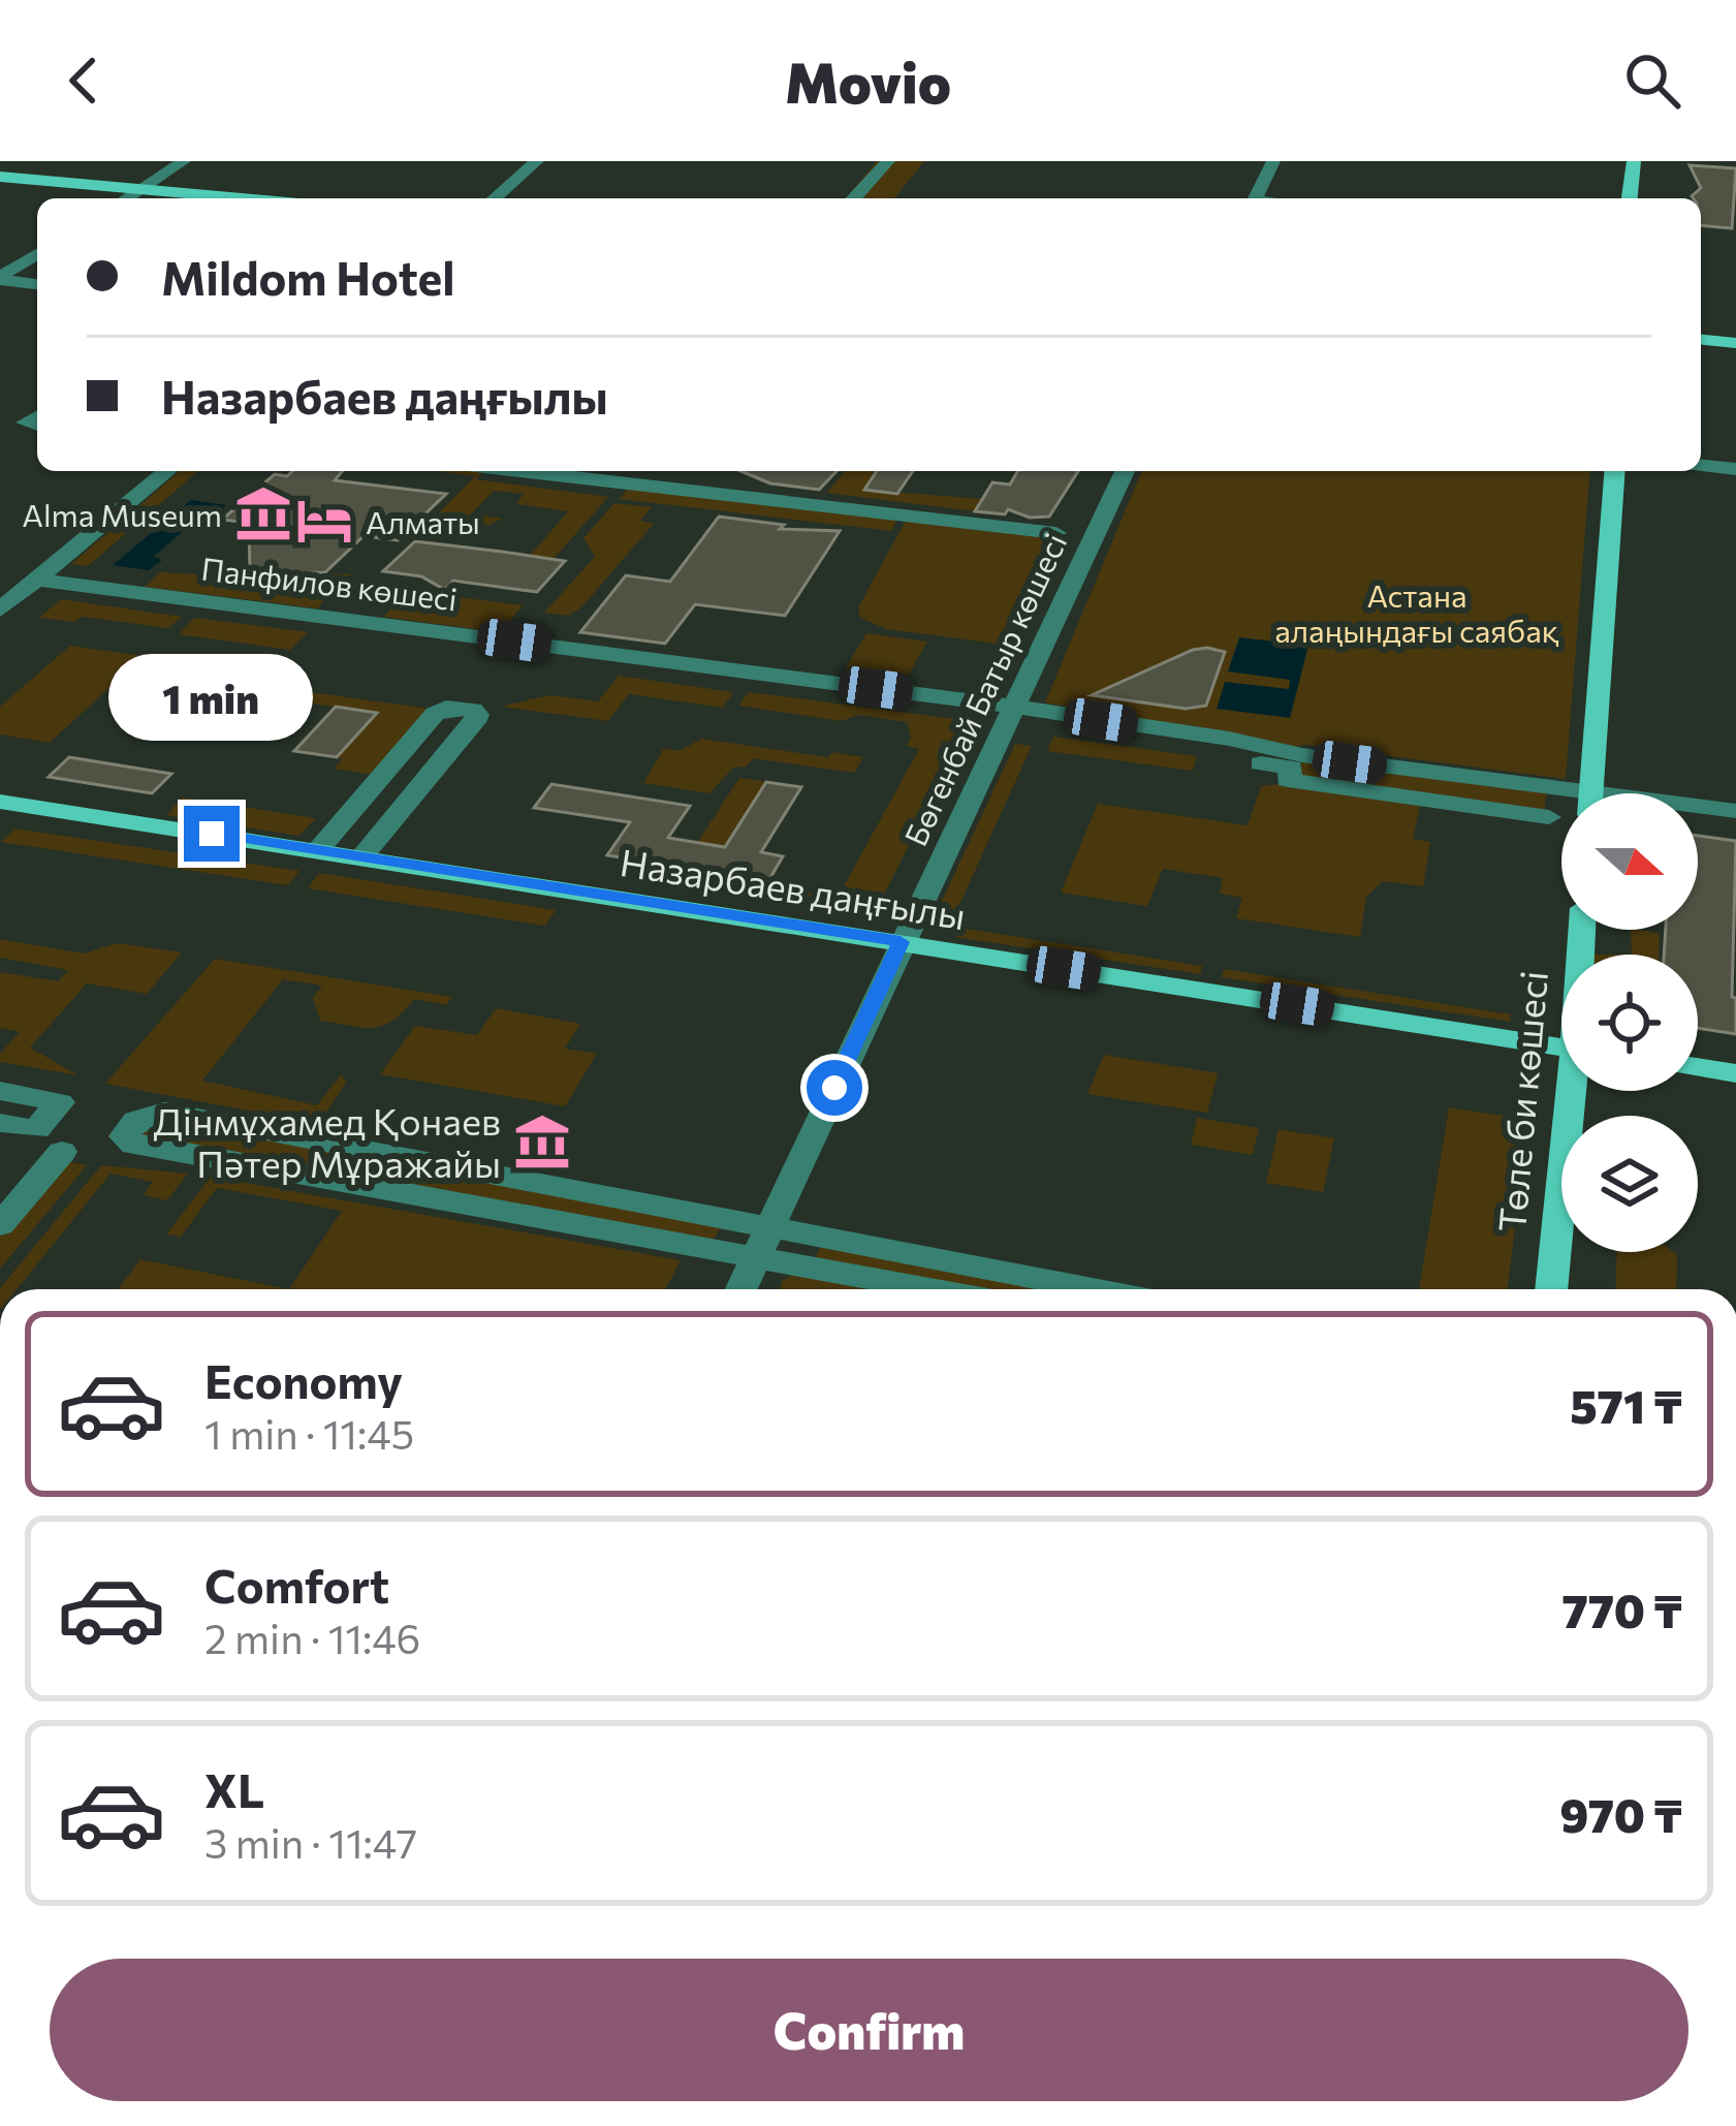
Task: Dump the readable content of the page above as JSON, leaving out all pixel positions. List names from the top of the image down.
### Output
{
  "streets": {
    "main road": ["Назарбаев даңғылы", "Төле би көшесі"],
    "street": ["Панфилов көшесі", "Бөгенбай Батыр көшесі"]
  },
  "crossings": [
    ["Панфилов көшесі", "Бөгенбай Батыр көшесі"],
    ["Бөгенбай Батыр көшесі", "Назарбаев даңғылы"]
  ],
  "parks": ["Астана алаңындағы саябақ"],
  "places": {
    "museum": ["Alma Museum", "Дінмұхамед Қонаев Пәтер Мұражайы"],
    "hotel": ["Алматы"]
  },
  "north": "right",
  "page": {
    "header": "Movio",
    "banner": ["Mildom Hotel", "Назарбаев даңғылы"],
    "bubble": "1 min",
    "list": [
      {
        "name": "Economy",
        "note": "1 min · 11:45",
        "value": "571 ₸"
      },
      {
        "name": "Comfort",
        "note": "2 min · 11:46",
        "value": "770 ₸"
      },
      {
        "name": "XL",
        "note": "3 min · 11:47",
        "value": "970 ₸"
      }
    ],
    "buttons": "Confirm"
  }
}
